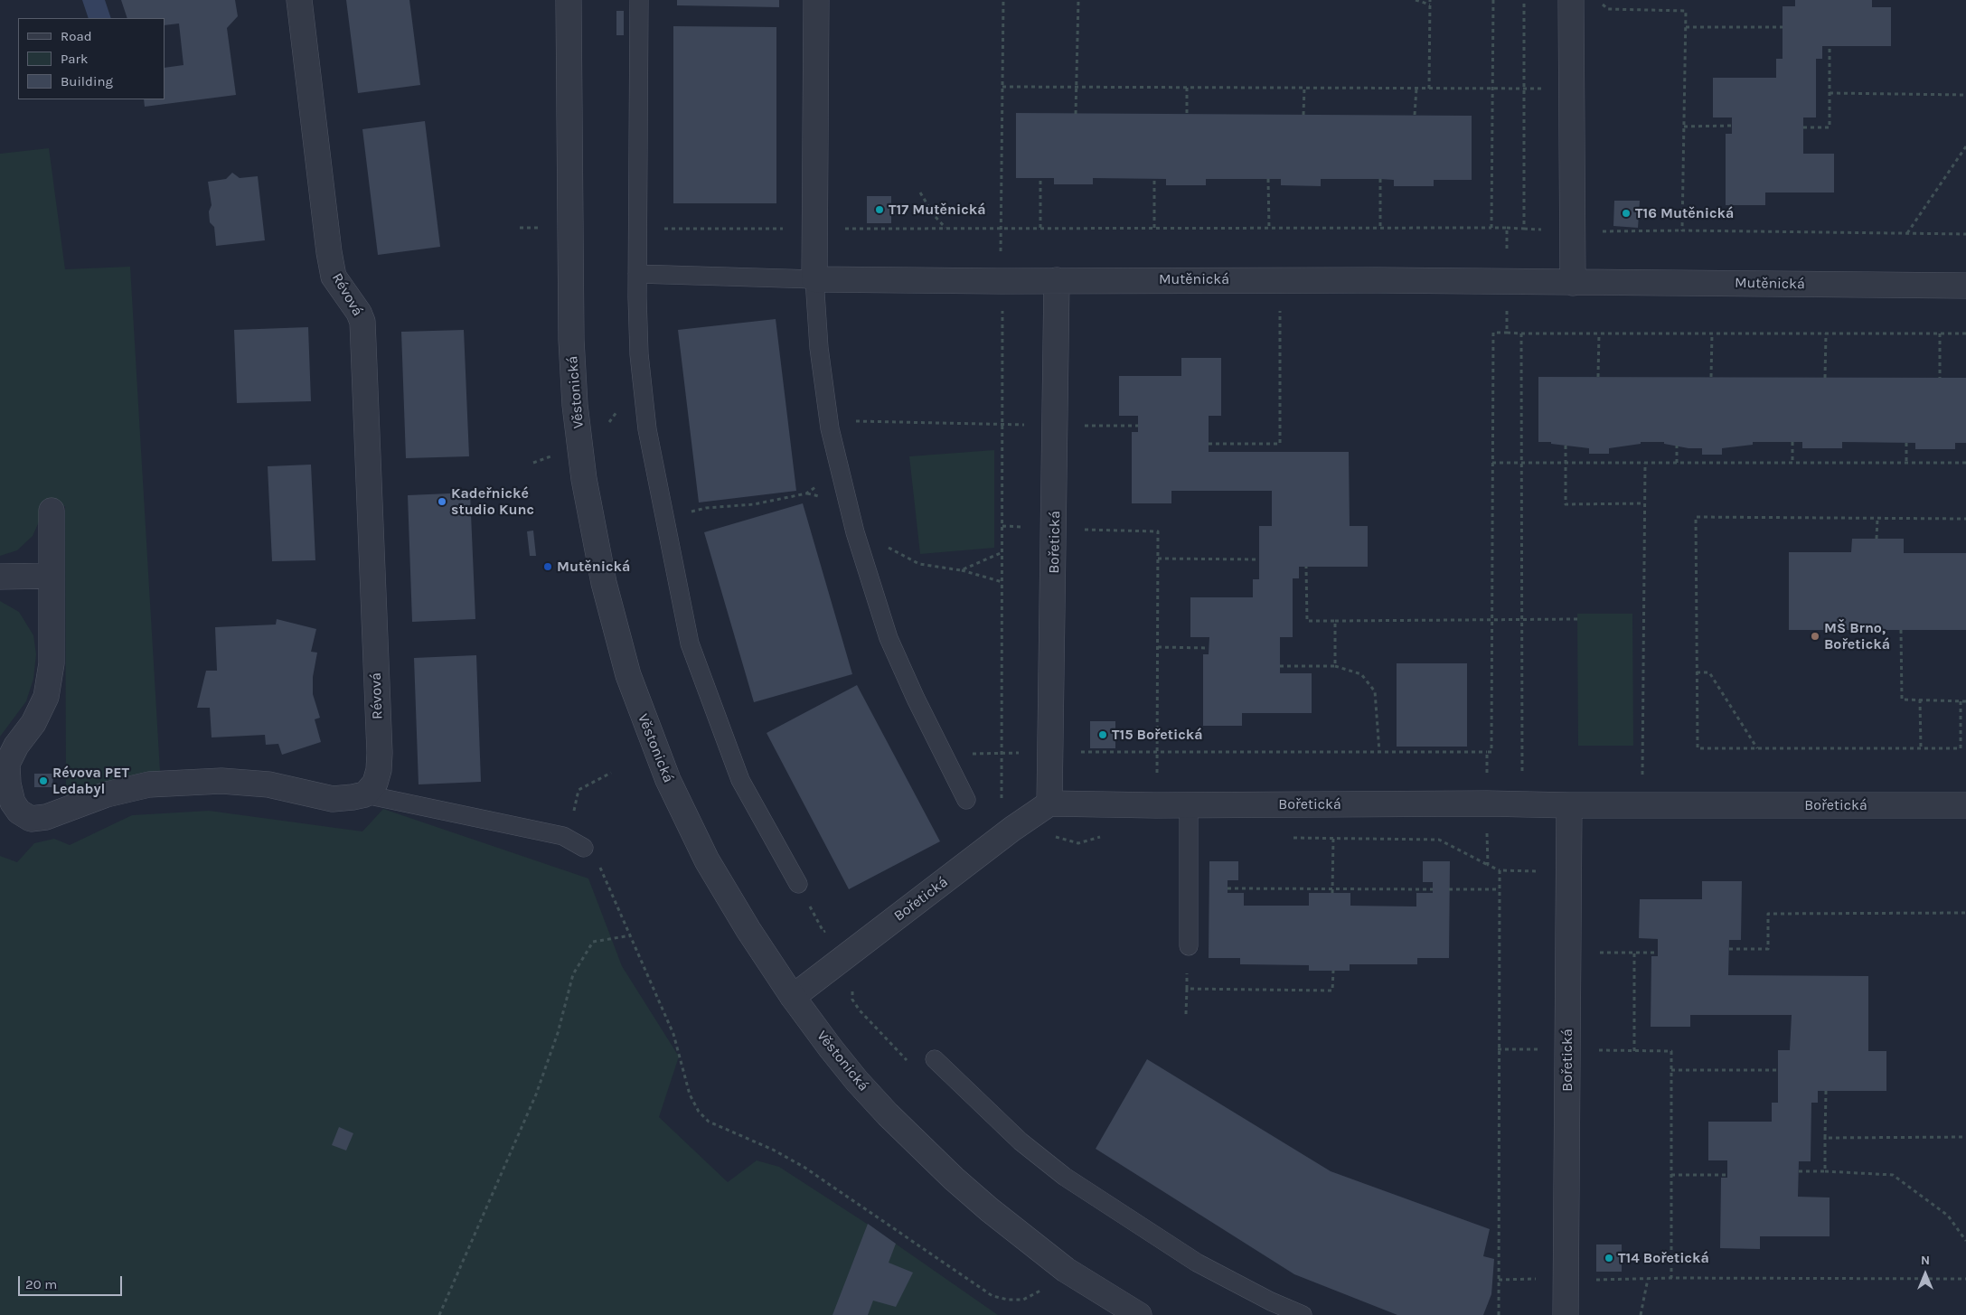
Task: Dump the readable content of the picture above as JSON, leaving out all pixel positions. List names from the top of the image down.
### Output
{
  "streets": {
    "street": [
      "Mutěnická",
      "Révová",
      "Věstonická",
      "Bořetická"
    ]
  },
  "crossings": [
    ["Mutěnická", "Bořetická"],
    ["Věstonická", "Bořetická"]
  ],
  "places": [
    "T17 Mutěnická",
    "T16 Mutěnická",
    "Kadeřnické studio Kunc",
    "Mutěnická",
    "MŠ Brno, Bořetická",
    "T15 Bořetická",
    "Révova PET Ledabyl",
    "T14 Bořetická"
  ],
  "legend": ["Road", "Park", "Building"],
  "scale_bar": "20 m",
  "north": "top"
}
